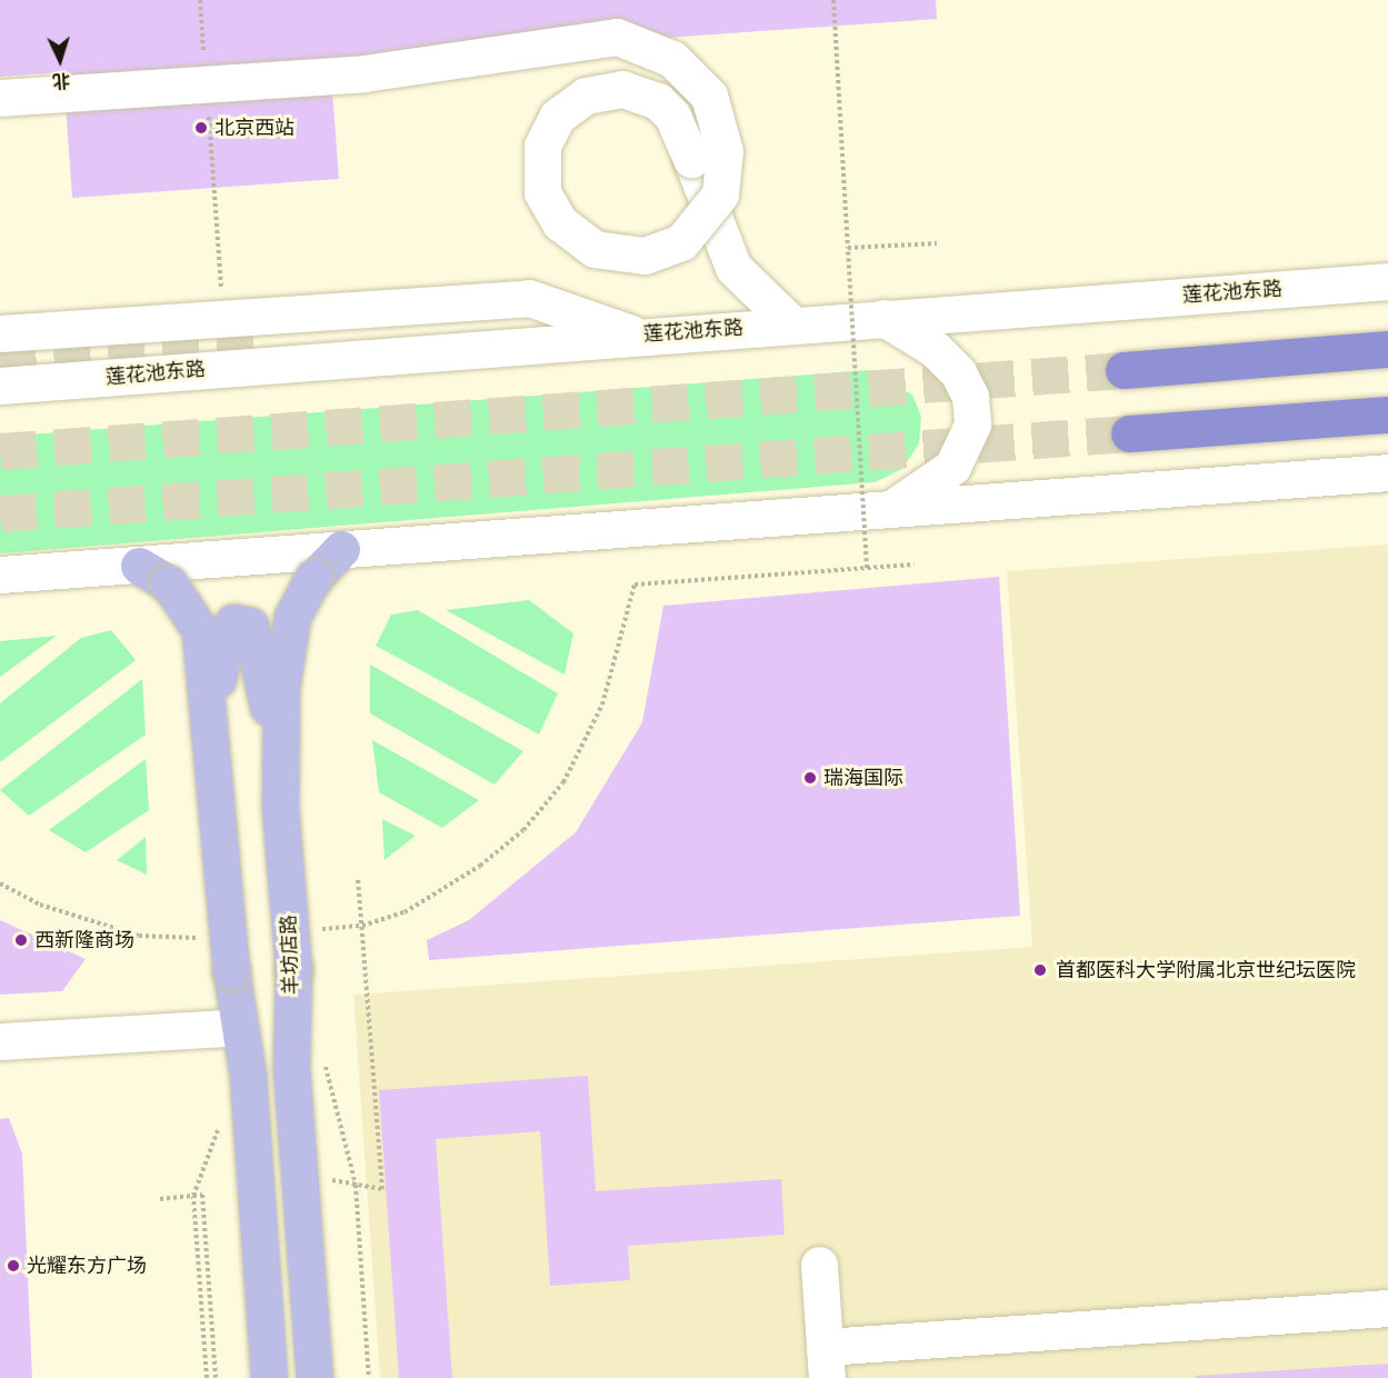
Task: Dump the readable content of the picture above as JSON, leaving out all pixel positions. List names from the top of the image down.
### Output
{
  "streets": {
    "main road": ["羊坊店路"],
    "street": ["莲花池东路"]
  },
  "places": [
    "北京西站",
    "瑞海国际",
    "西新隆商场",
    "首都医科大学附属北京世纪坛医院",
    "光耀东方广场"
  ],
  "north": "bottom"
}
